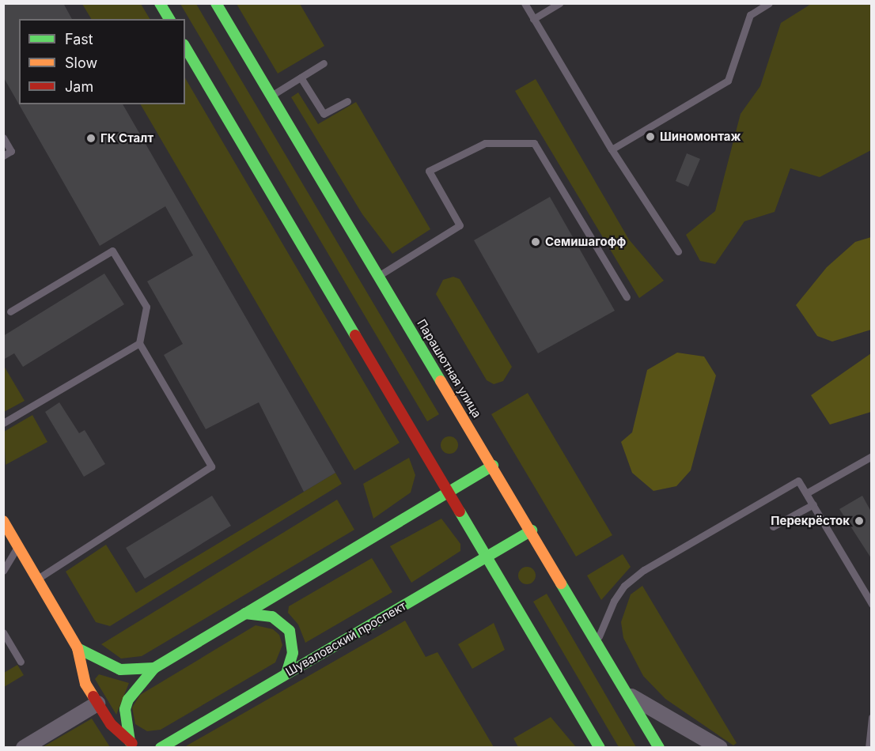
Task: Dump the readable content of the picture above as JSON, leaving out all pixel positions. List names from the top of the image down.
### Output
{
  "streets": {
    "main road": ["Парашютная улица", "Шуваловский проспект"]
  },
  "crossings": [
    ["Парашютная улица", "Шуваловский проспект"]
  ],
  "places": [
    "Шиномонтаж",
    "ГК Сталт",
    "Семишагофф",
    "Перекрёсток"
  ],
  "legend": ["Fast", "Slow", "Jam"]
}
